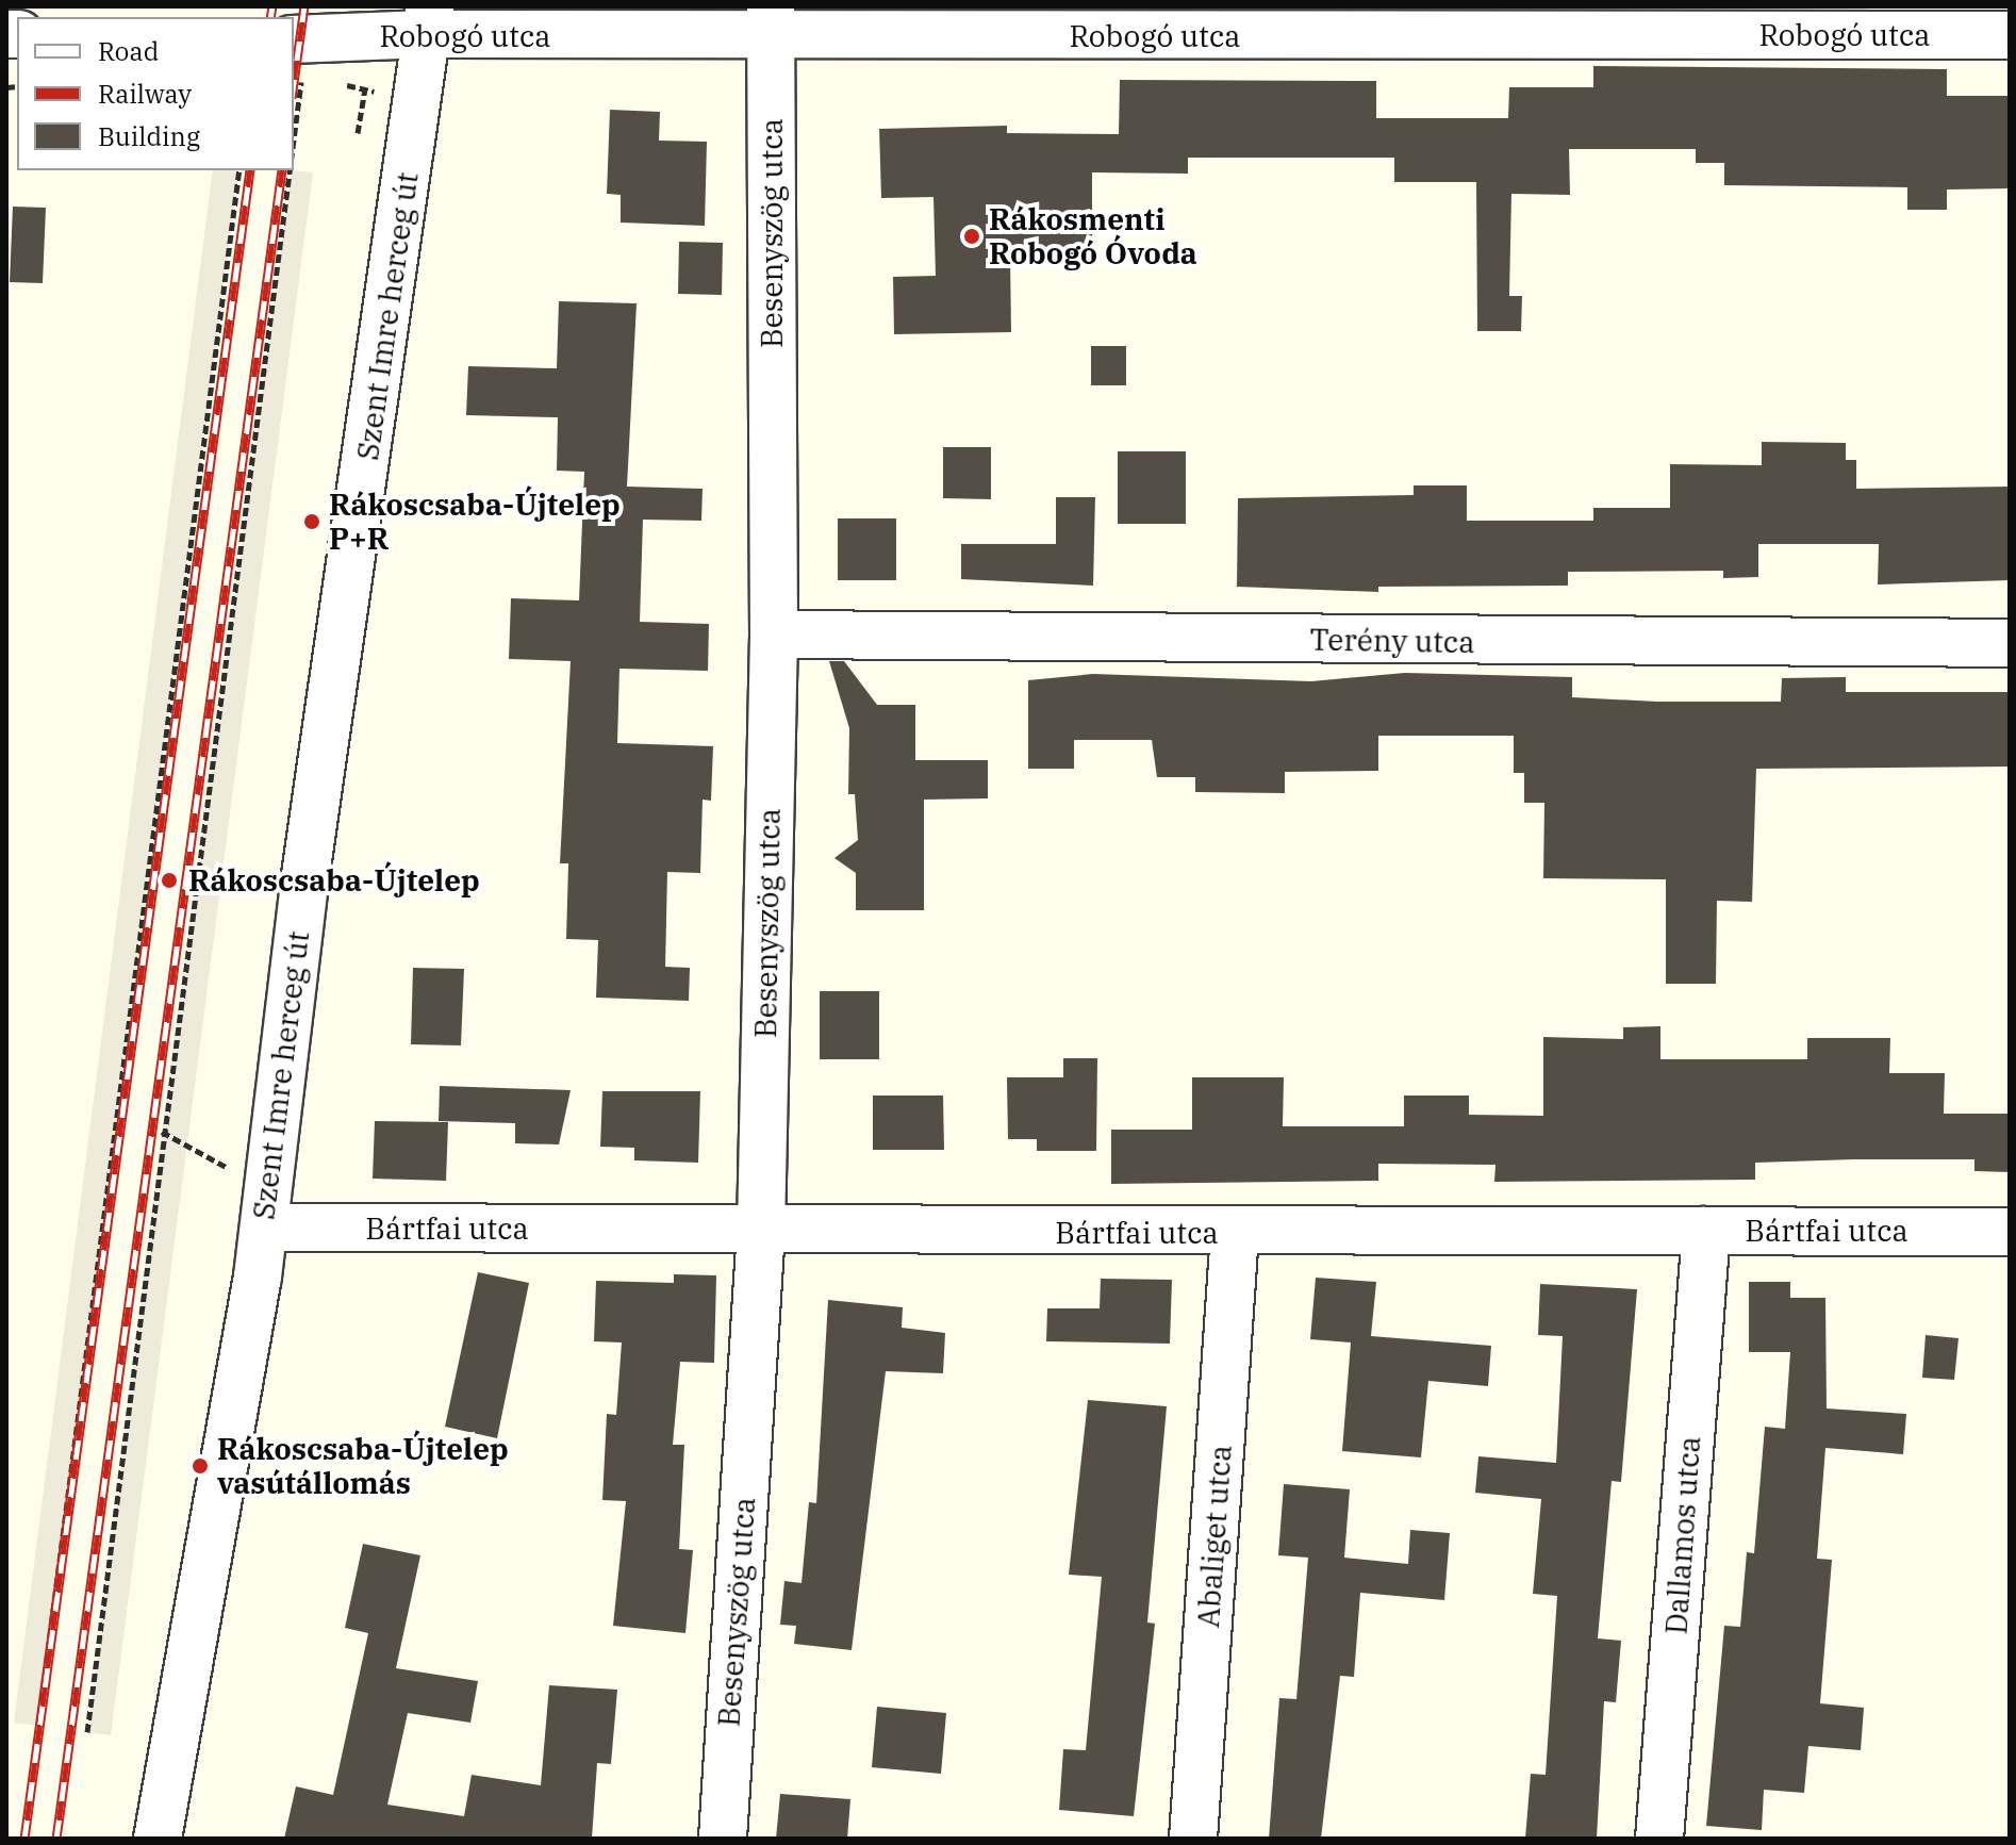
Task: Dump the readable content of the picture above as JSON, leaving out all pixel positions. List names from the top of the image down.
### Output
{
  "streets": {
    "street": [
      "Robogó utca",
      "Besenyszög utca",
      "Szent Imre herceg út",
      "Terény utca",
      "Bártfai utca",
      "Dallamos utca",
      "Abaliget utca"
    ]
  },
  "crossings": [
    ["Robogó utca", "Besenyszög utca"],
    ["Robogó utca", "Szent Imre herceg út"],
    ["Besenyszög utca", "Terény utca"],
    ["Besenyszög utca", "Bártfai utca"],
    ["Szent Imre herceg út", "Bártfai utca"],
    ["Bártfai utca", "Dallamos utca"],
    ["Bártfai utca", "Abaliget utca"]
  ],
  "places": [
    "Rákosmenti Robogó Óvoda",
    "Rákoscsaba-Újtelep P+R",
    "Rákoscsaba-Újtelep",
    "Rákoscsaba-Újtelep vasútállomás"
  ],
  "legend": ["Road", "Railway", "Building"]
}
